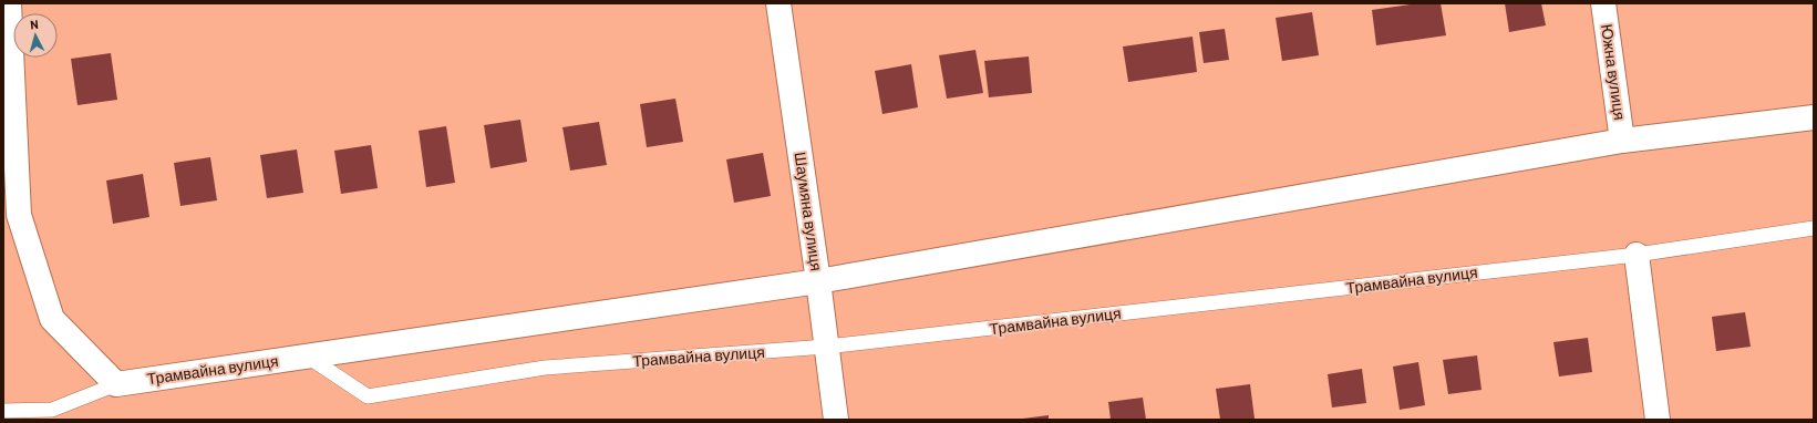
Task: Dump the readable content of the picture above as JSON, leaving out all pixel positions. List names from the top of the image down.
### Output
{
  "streets": {
    "street": ["Южна вулиця", "Шаумяна вулиця", "Трамвайна вулиця"]
  },
  "crossings": [
    ["Южна вулиця", "Трамвайна вулиця"],
    ["Шаумяна вулиця", "Трамвайна вулиця"]
  ],
  "north": "top"
}
